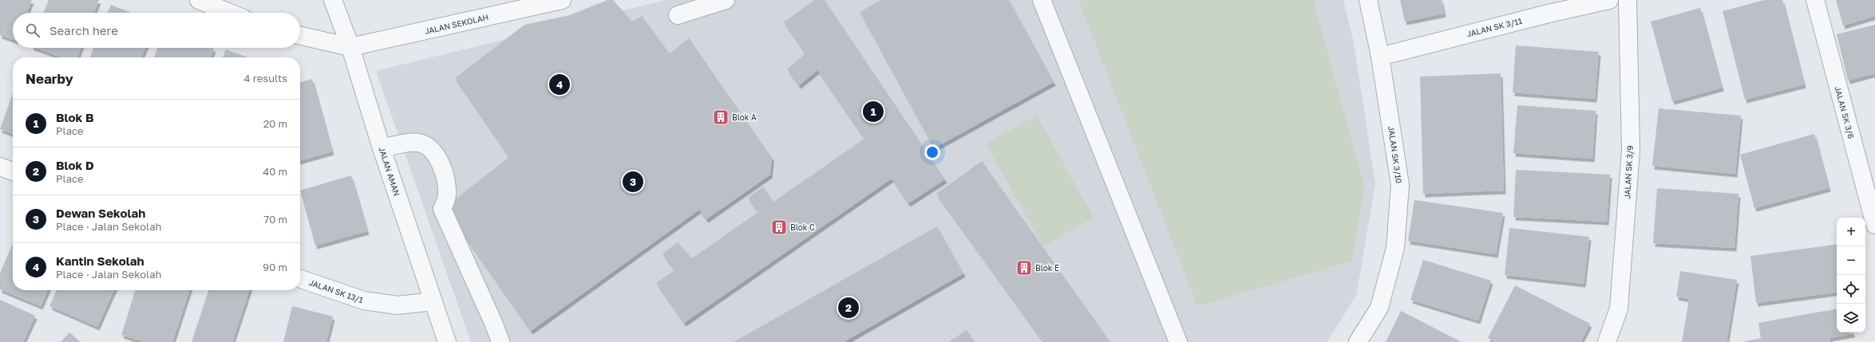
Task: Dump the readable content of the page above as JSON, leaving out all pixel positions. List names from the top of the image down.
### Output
{
  "streets": {
    "street": [
      "JALAN SEKOLAH",
      "JALAN SK 3/11",
      "JALAN SK 3/6",
      "JALAN SK 3/10",
      "JALAN AMAN",
      "JALAN SK 3/9",
      "JALAN SK 13/1"
    ]
  },
  "crossings": [
    ["JALAN SEKOLAH", "JALAN AMAN"],
    ["JALAN SK 3/11", "JALAN SK 3/10"],
    ["JALAN AMAN", "JALAN SK 13/1"]
  ],
  "places": {
    "building": ["Blok A", "Blok C", "Blok E"]
  },
  "page": {
    "search": "Search here",
    "heading": ["Nearby", "4 results"],
    "pins": [
      "4",
      "1",
      "3",
      "2"
    ],
    "list": [
      {
        "mark": "1",
        "name": "Blok B",
        "note": "Place",
        "value": "20 m"
      },
      {
        "mark": "2",
        "name": "Blok D",
        "note": "Place",
        "value": "40 m"
      },
      {
        "mark": "3",
        "name": "Dewan Sekolah",
        "note": "Place · Jalan Sekolah",
        "value": "70 m"
      },
      {
        "mark": "4",
        "name": "Kantin Sekolah",
        "note": "Place · Jalan Sekolah",
        "value": "90 m"
      }
    ],
    "map_buttons": ["+", "−"]
  }
}
